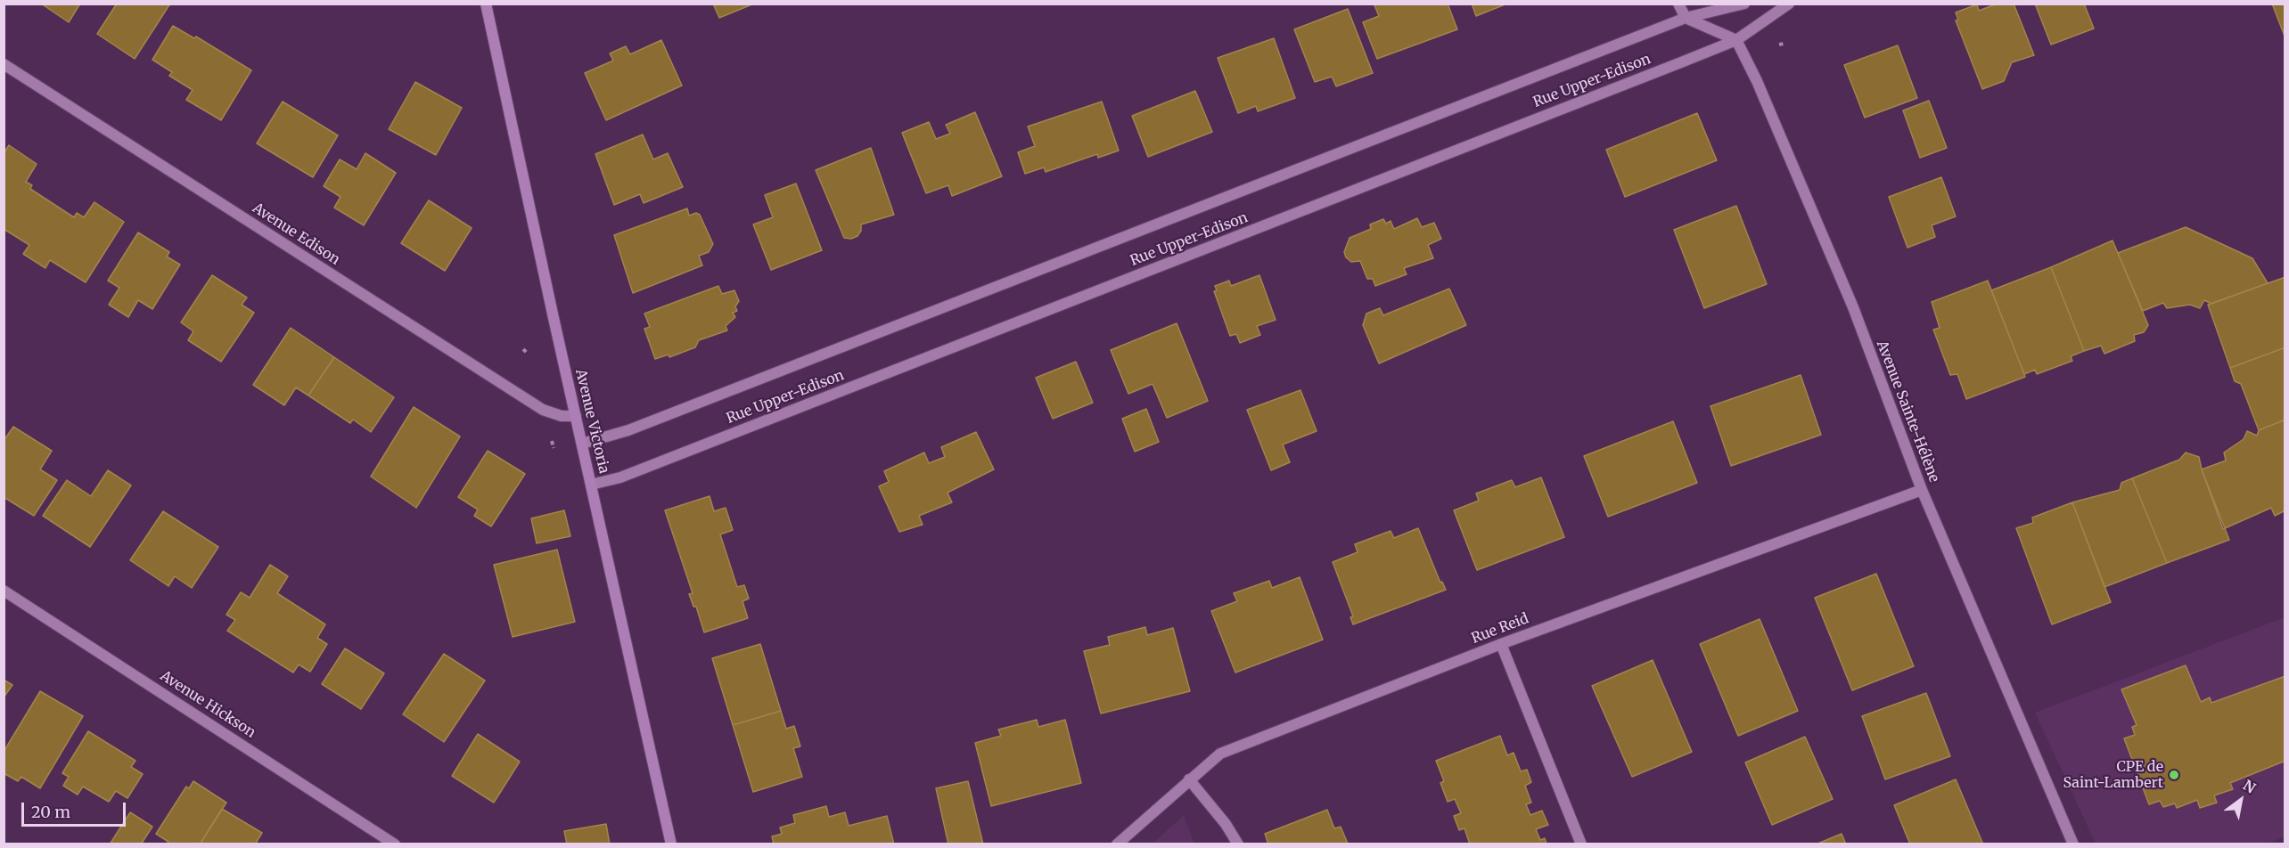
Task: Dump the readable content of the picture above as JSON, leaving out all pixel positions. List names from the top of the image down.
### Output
{
  "streets": {
    "street": [
      "Rue Upper-Edison",
      "Avenue Edison",
      "Avenue Sainte-Hélène",
      "Avenue Victoria",
      "Rue Reid",
      "Avenue Hickson"
    ]
  },
  "crossings": [
    ["Rue Upper-Edison", "Avenue Sainte-Hélène"],
    ["Rue Upper-Edison", "Avenue Victoria"],
    ["Avenue Edison", "Avenue Victoria"],
    ["Avenue Sainte-Hélène", "Rue Reid"]
  ],
  "places": ["CPE de Saint-Lambert"],
  "scale_bar": "20 m",
  "north": "top right"
}
